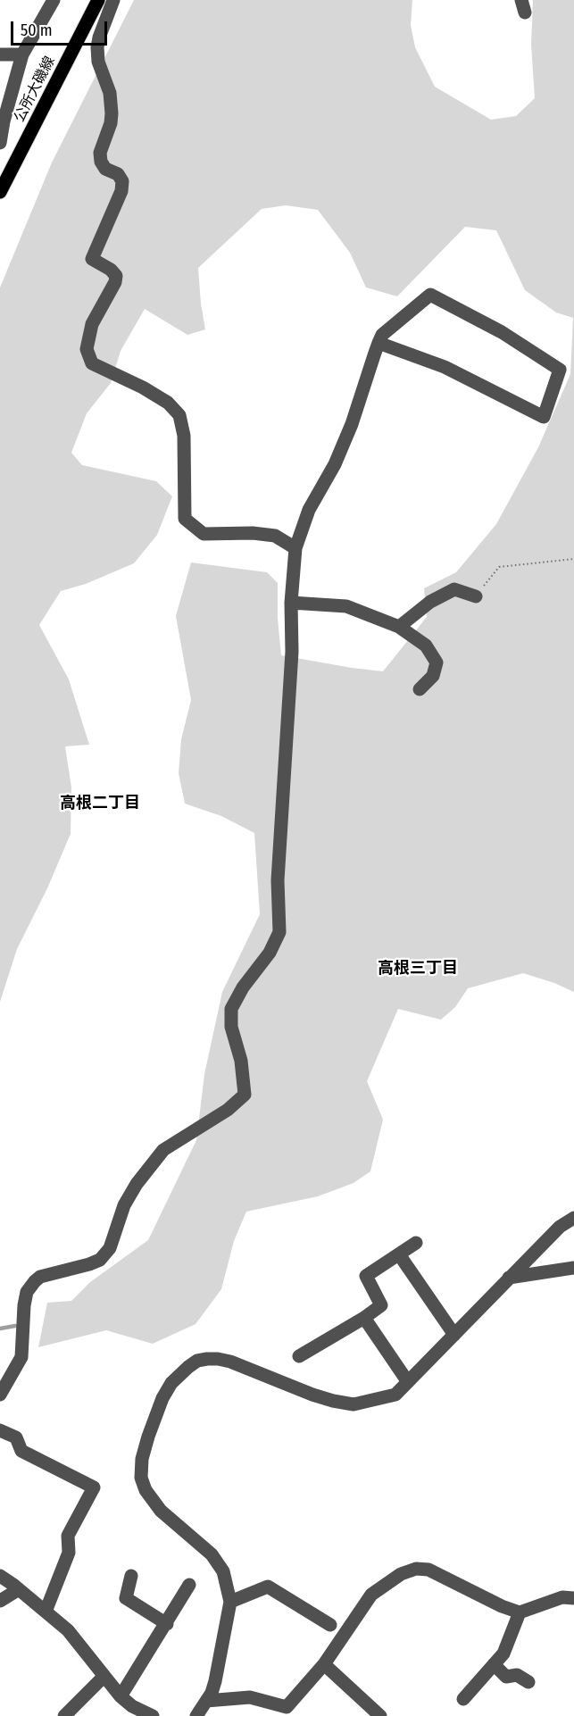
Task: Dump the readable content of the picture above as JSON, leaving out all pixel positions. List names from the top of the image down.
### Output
{
  "streets": {
    "main road": ["公所大磯線"]
  },
  "districts": ["高根二丁目", "高根三丁目"],
  "scale_bar": "50 m"
}
